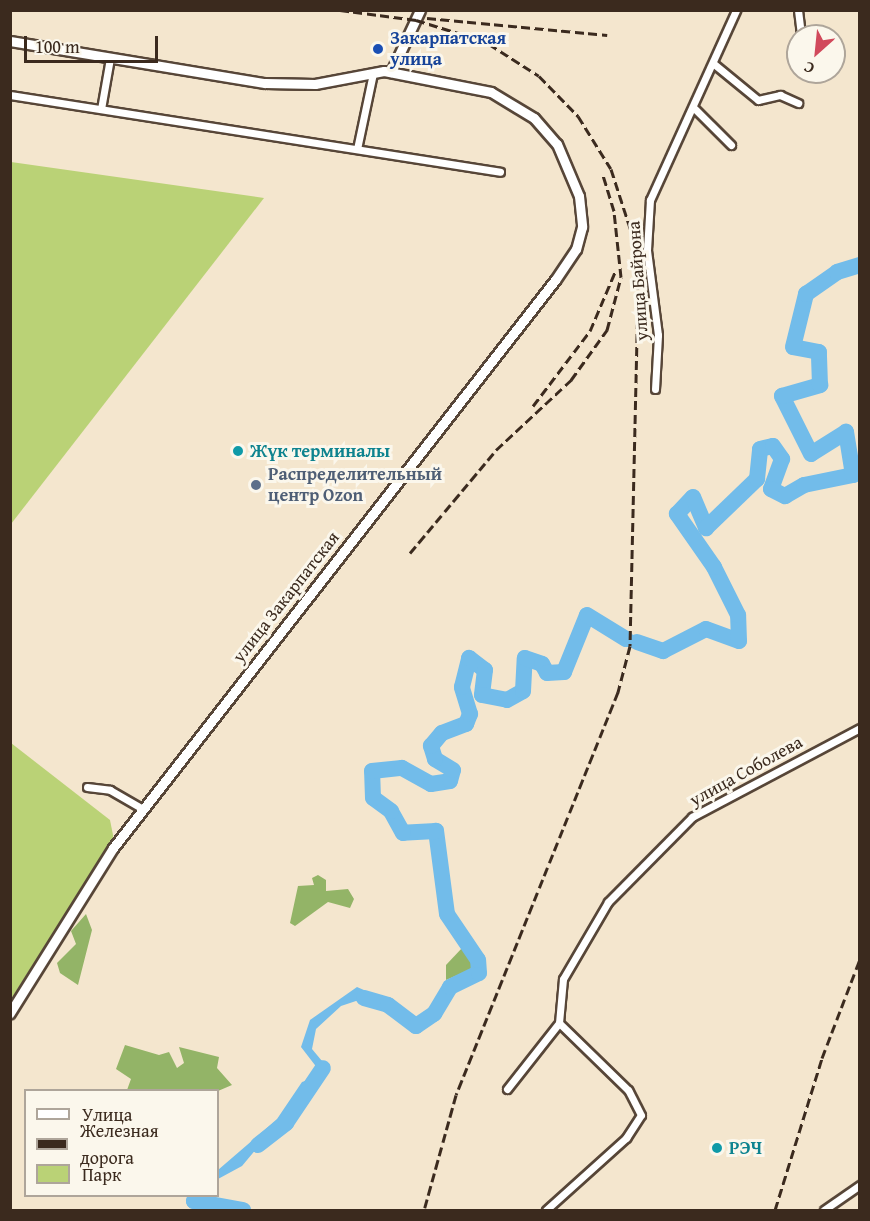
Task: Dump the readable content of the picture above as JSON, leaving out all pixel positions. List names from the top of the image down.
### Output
{
  "streets": {
    "street": ["улица Байрона", "улица Закарпатская", "улица Соболева"]
  },
  "places": [
    "Закарпатская улица",
    "Жүк терминалы",
    "Распределительный центр Ozon",
    "РЭЧ"
  ],
  "legend": ["Улица", "Железная дорога", "Парк"],
  "scale_bar": "100 m",
  "north": "bottom left"
}
